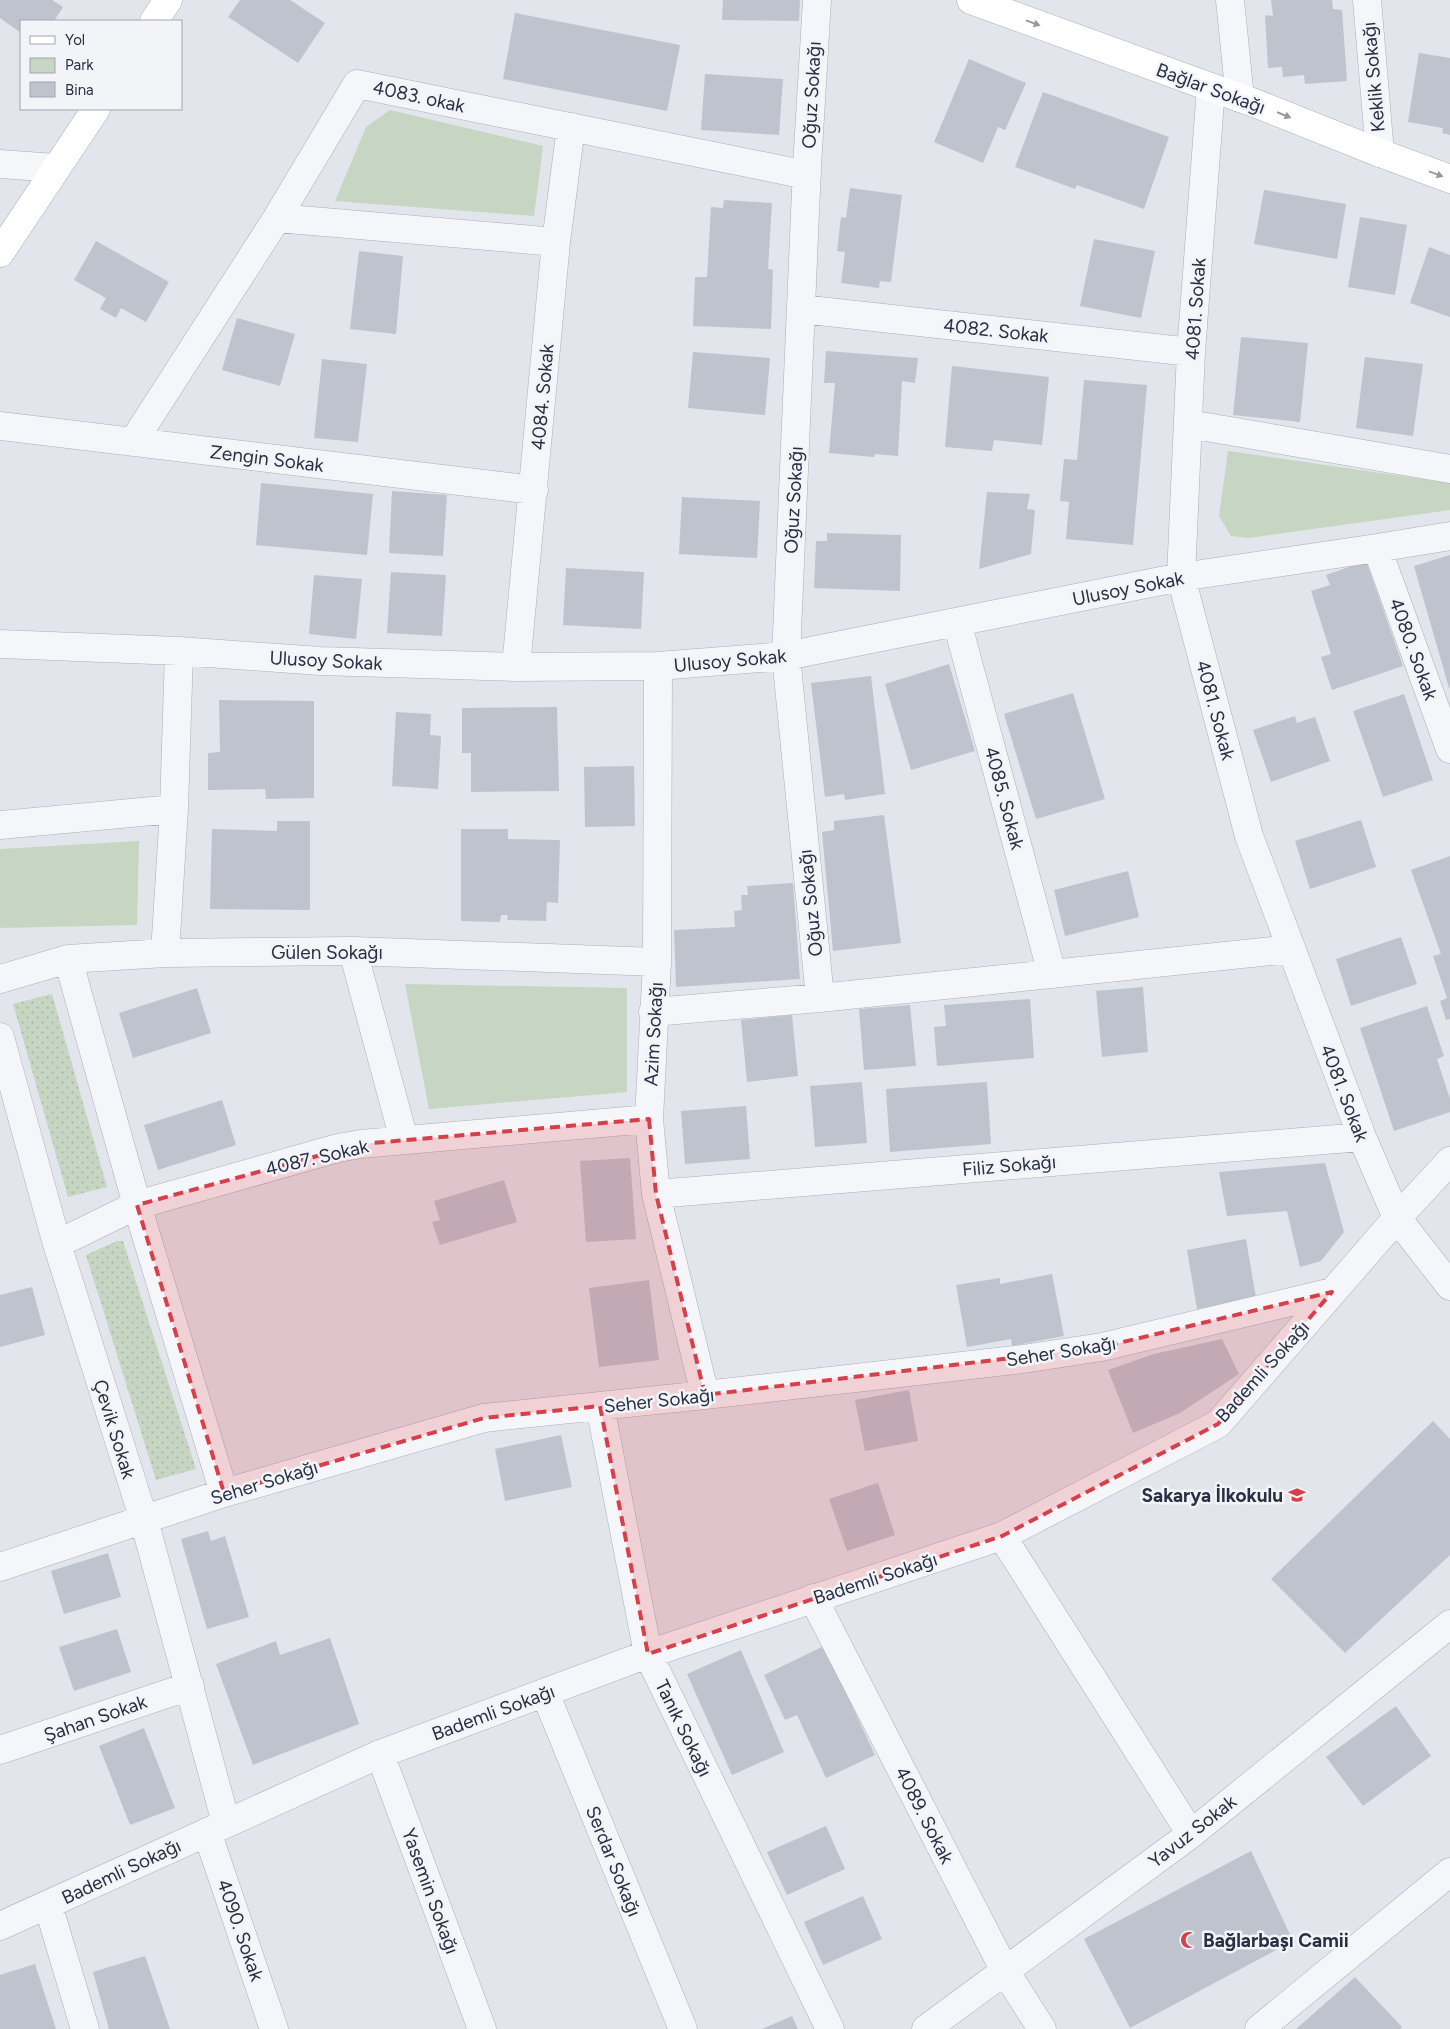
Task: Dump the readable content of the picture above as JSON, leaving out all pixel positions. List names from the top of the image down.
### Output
{
  "streets": {
    "main road": ["Bağlar Sokağı"],
    "street": [
      "Keklik Sokağı",
      "Oğuz Sokağı",
      "4083. okak",
      "4081. Sokak",
      "4082. Sokak",
      "4084. Sokak",
      "Zengin Sokak",
      "Ulusoy Sokak",
      "4080. Sokak",
      "4085. Sokak",
      "Gülen Sokağı",
      "Azim Sokağı",
      "4087. Sokak",
      "Filiz Sokağı",
      "Seher Sokağı",
      "Bademli Sokağı",
      "Çevik Sokak",
      "Şahan Sokak",
      "Tanık Sokağı",
      "4089. Sokak",
      "Yavuz Sokak",
      "Serdar Sokağı",
      "Yasemin Sokağı",
      "4090. Sokak"
    ]
  },
  "crossings": [
    ["Keklik Sokağı", "Bağlar Sokağı"],
    ["Bağlar Sokağı", "4081. Sokak"],
    ["Oğuz Sokağı", "4083. okak"],
    ["Oğuz Sokağı", "4082. Sokak"],
    ["Oğuz Sokağı", "Ulusoy Sokak"],
    ["4083. okak", "4084. Sokak"],
    ["4083. okak", "Zengin Sokak"],
    ["4081. Sokak", "4082. Sokak"],
    ["4081. Sokak", "Ulusoy Sokak"],
    ["4081. Sokak", "Filiz Sokağı"],
    ["4081. Sokak", "Bademli Sokağı"],
    ["4084. Sokak", "Zengin Sokak"],
    ["4084. Sokak", "Ulusoy Sokak"],
    ["Ulusoy Sokak", "4080. Sokak"],
    ["Ulusoy Sokak", "4085. Sokak"],
    ["Ulusoy Sokak", "Azim Sokağı"],
    ["Gülen Sokağı", "Azim Sokağı"],
    ["Azim Sokağı", "4087. Sokak"],
    ["Azim Sokağı", "Filiz Sokağı"],
    ["Azim Sokağı", "Seher Sokağı"],
    ["4087. Sokak", "Çevik Sokak"],
    ["Seher Sokağı", "Bademli Sokağı"],
    ["Seher Sokağı", "Çevik Sokak"],
    ["Seher Sokağı", "Tanık Sokağı"],
    ["Bademli Sokağı", "Çevik Sokak"],
    ["Bademli Sokağı", "Tanık Sokağı"],
    ["Bademli Sokağı", "4089. Sokak"],
    ["Bademli Sokağı", "Serdar Sokağı"],
    ["Bademli Sokağı", "Yasemin Sokağı"],
    ["Bademli Sokağı", "4090. Sokak"],
    ["Çevik Sokak", "Şahan Sokak"],
    ["Çevik Sokak", "4090. Sokak"],
    ["4089. Sokak", "Yavuz Sokak"]
  ],
  "one_way": ["Bağlar Sokağı"],
  "places": {
    "school or university": ["Sakarya İlkokulu"],
    "mosque": ["Bağlarbaşı Camii"]
  },
  "legend": ["Yol", "Park", "Bina"]
}
